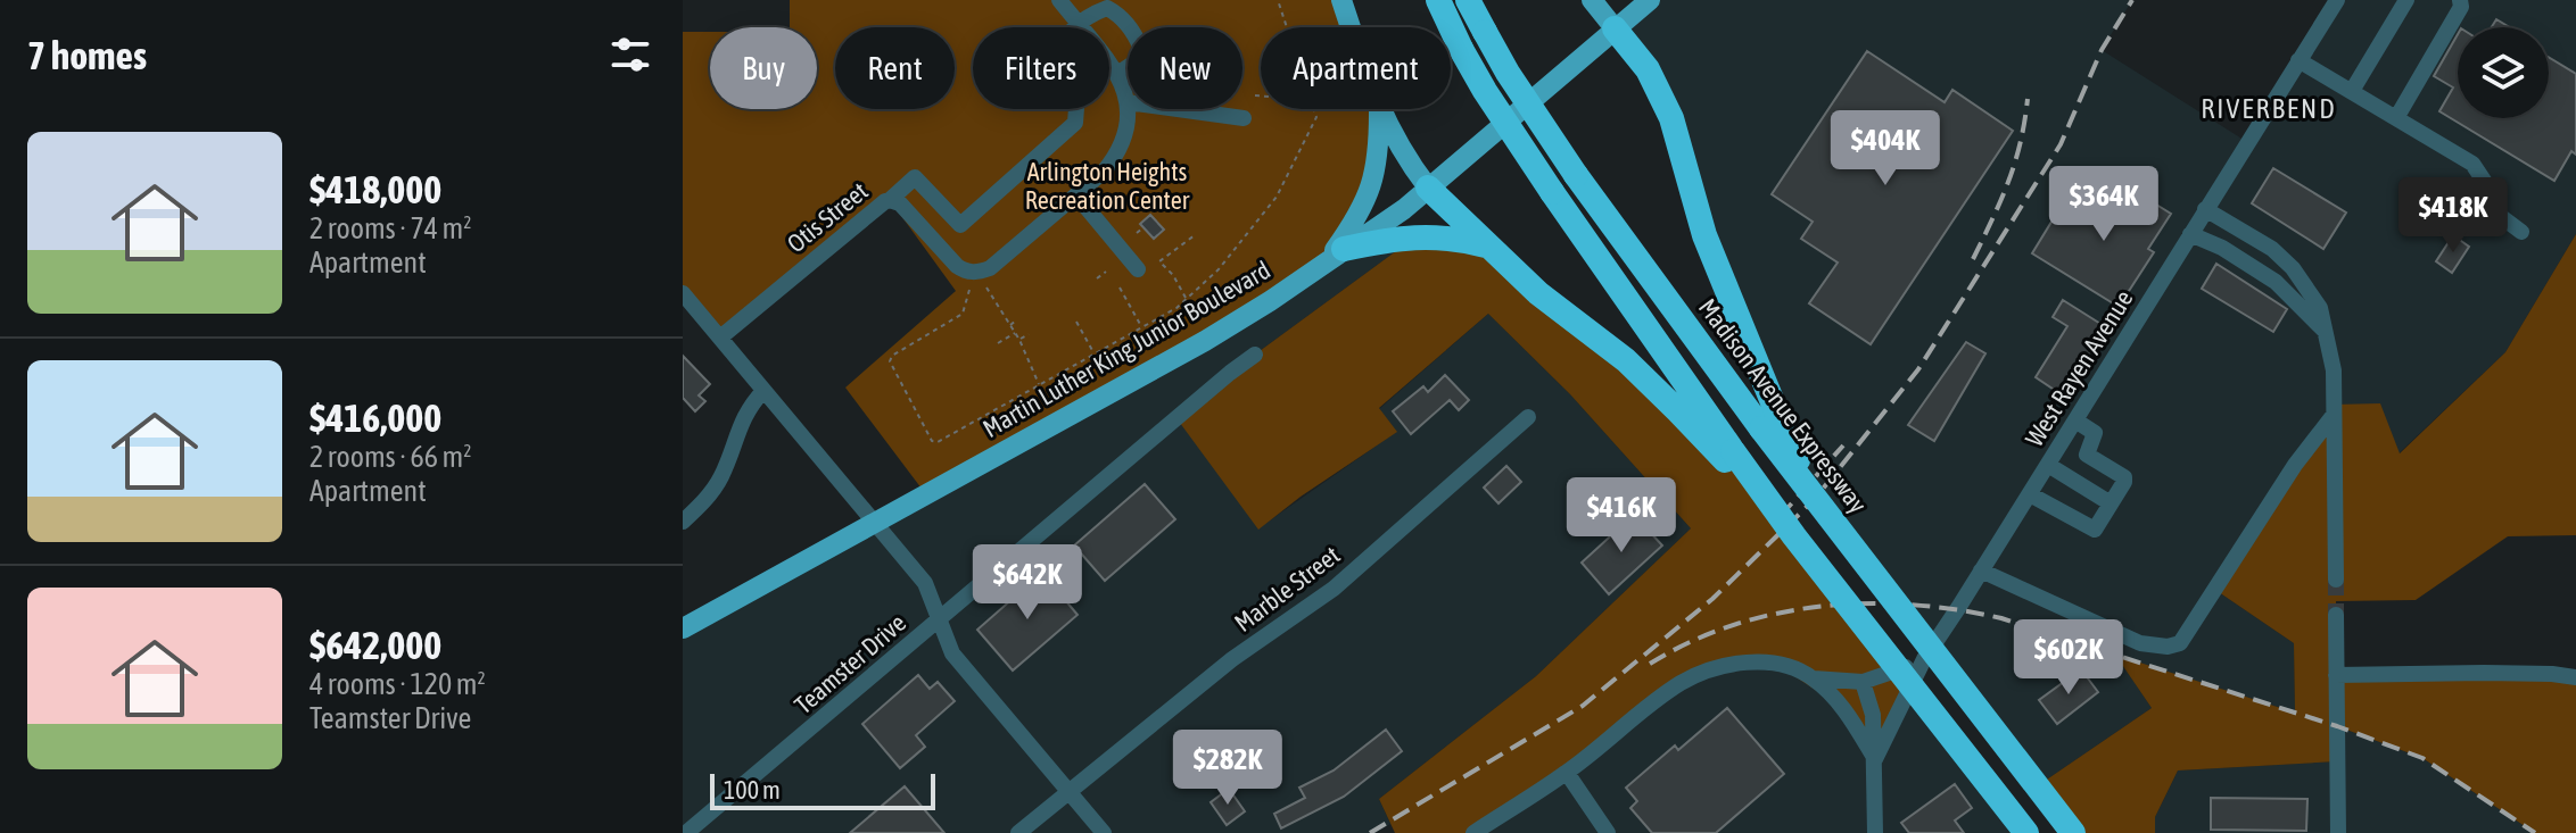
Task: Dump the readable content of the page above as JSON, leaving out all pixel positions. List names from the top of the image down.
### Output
{
  "streets": {
    "highway": ["Madison Avenue Expressway"],
    "main road": ["Martin Luther King Junior Boulevard"],
    "street": [
      "Otis Street",
      "West Rayen Avenue",
      "Marble Street",
      "Teamster Drive"
    ]
  },
  "districts": ["RIVERBEND"],
  "parks": ["Arlington Heights Recreation Center"],
  "scale_bar": "100 m",
  "page": {
    "heading": "7 homes",
    "chip": [
      "Buy",
      "Rent",
      "Filters",
      "New",
      "Apartment"
    ],
    "list": [
      {
        "name": "$418,000",
        "note": "2 rooms · 74 m² · Apartment"
      },
      {
        "name": "$416,000",
        "note": "2 rooms · 66 m² · Apartment"
      },
      {
        "name": "$642,000",
        "note": "4 rooms · 120 m² · Teamster Drive"
      }
    ],
    "price": [
      "$404K",
      "$364K",
      "$418K",
      "$416K",
      "$642K",
      "$602K",
      "$282K"
    ],
    "scale": "100 m"
  }
}
